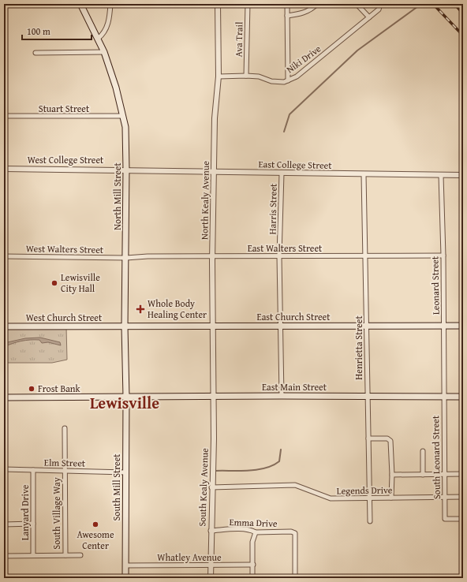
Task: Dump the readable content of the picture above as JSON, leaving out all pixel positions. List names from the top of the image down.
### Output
{
  "streets": {
    "main road": [
      "North Mill Street",
      "East Church Street",
      "West Church Street",
      "East Main Street",
      "South Mill Street"
    ],
    "street": [
      "Ava Trail",
      "Niki Drive",
      "Stuart Street",
      "West College Street",
      "East College Street",
      "North Kealy Avenue",
      "Harris Street",
      "East Walters Street",
      "West Walters Street",
      "Leonard Street",
      "Henrietta Street",
      "South Leonard Street",
      "Elm Street",
      "South Kealy Avenue",
      "Legends Drive",
      "Lanyard Drive",
      "South Village Way",
      "Emma Drive",
      "Whatley Avenue"
    ]
  },
  "crossings": [
    ["Ava Trail", "Niki Drive"],
    ["Niki Drive", "North Kealy Avenue"],
    ["Stuart Street", "North Mill Street"],
    ["West College Street", "East College Street"],
    ["West College Street", "North Mill Street"],
    ["East College Street", "North Mill Street"],
    ["East College Street", "North Kealy Avenue"],
    ["East College Street", "Harris Street"],
    ["East College Street", "Leonard Street"],
    ["East College Street", "Henrietta Street"],
    ["North Mill Street", "East Walters Street"],
    ["North Mill Street", "West Walters Street"],
    ["North Mill Street", "East Church Street"],
    ["North Mill Street", "West Church Street"],
    ["North Mill Street", "East Main Street"],
    ["North Mill Street", "South Mill Street"],
    ["North Kealy Avenue", "East Walters Street"],
    ["North Kealy Avenue", "East Church Street"],
    ["North Kealy Avenue", "East Main Street"],
    ["North Kealy Avenue", "South Kealy Avenue"],
    ["Harris Street", "East Walters Street"],
    ["Harris Street", "East Church Street"],
    ["Harris Street", "East Main Street"],
    ["East Walters Street", "West Walters Street"],
    ["East Walters Street", "Leonard Street"],
    ["East Walters Street", "Henrietta Street"],
    ["Leonard Street", "East Church Street"],
    ["Leonard Street", "East Main Street"],
    ["Leonard Street", "South Leonard Street"],
    ["East Church Street", "West Church Street"],
    ["East Church Street", "Henrietta Street"],
    ["Henrietta Street", "East Main Street"],
    ["Henrietta Street", "Legends Drive"],
    ["East Main Street", "South Leonard Street"],
    ["East Main Street", "South Mill Street"],
    ["East Main Street", "South Kealy Avenue"],
    ["South Leonard Street", "Legends Drive"],
    ["Elm Street", "South Mill Street"],
    ["Elm Street", "Lanyard Drive"],
    ["Elm Street", "South Village Way"],
    ["South Mill Street", "Whatley Avenue"],
    ["South Kealy Avenue", "Legends Drive"],
    ["South Kealy Avenue", "Emma Drive"],
    ["South Kealy Avenue", "Whatley Avenue"]
  ],
  "districts": ["Lewisville"],
  "places": {
    "other": ["Lewisville City Hall", "Frost Bank", "Awesome Center"],
    "health": ["Whole Body Healing Center"]
  },
  "scale_bar": "100 m"
}
